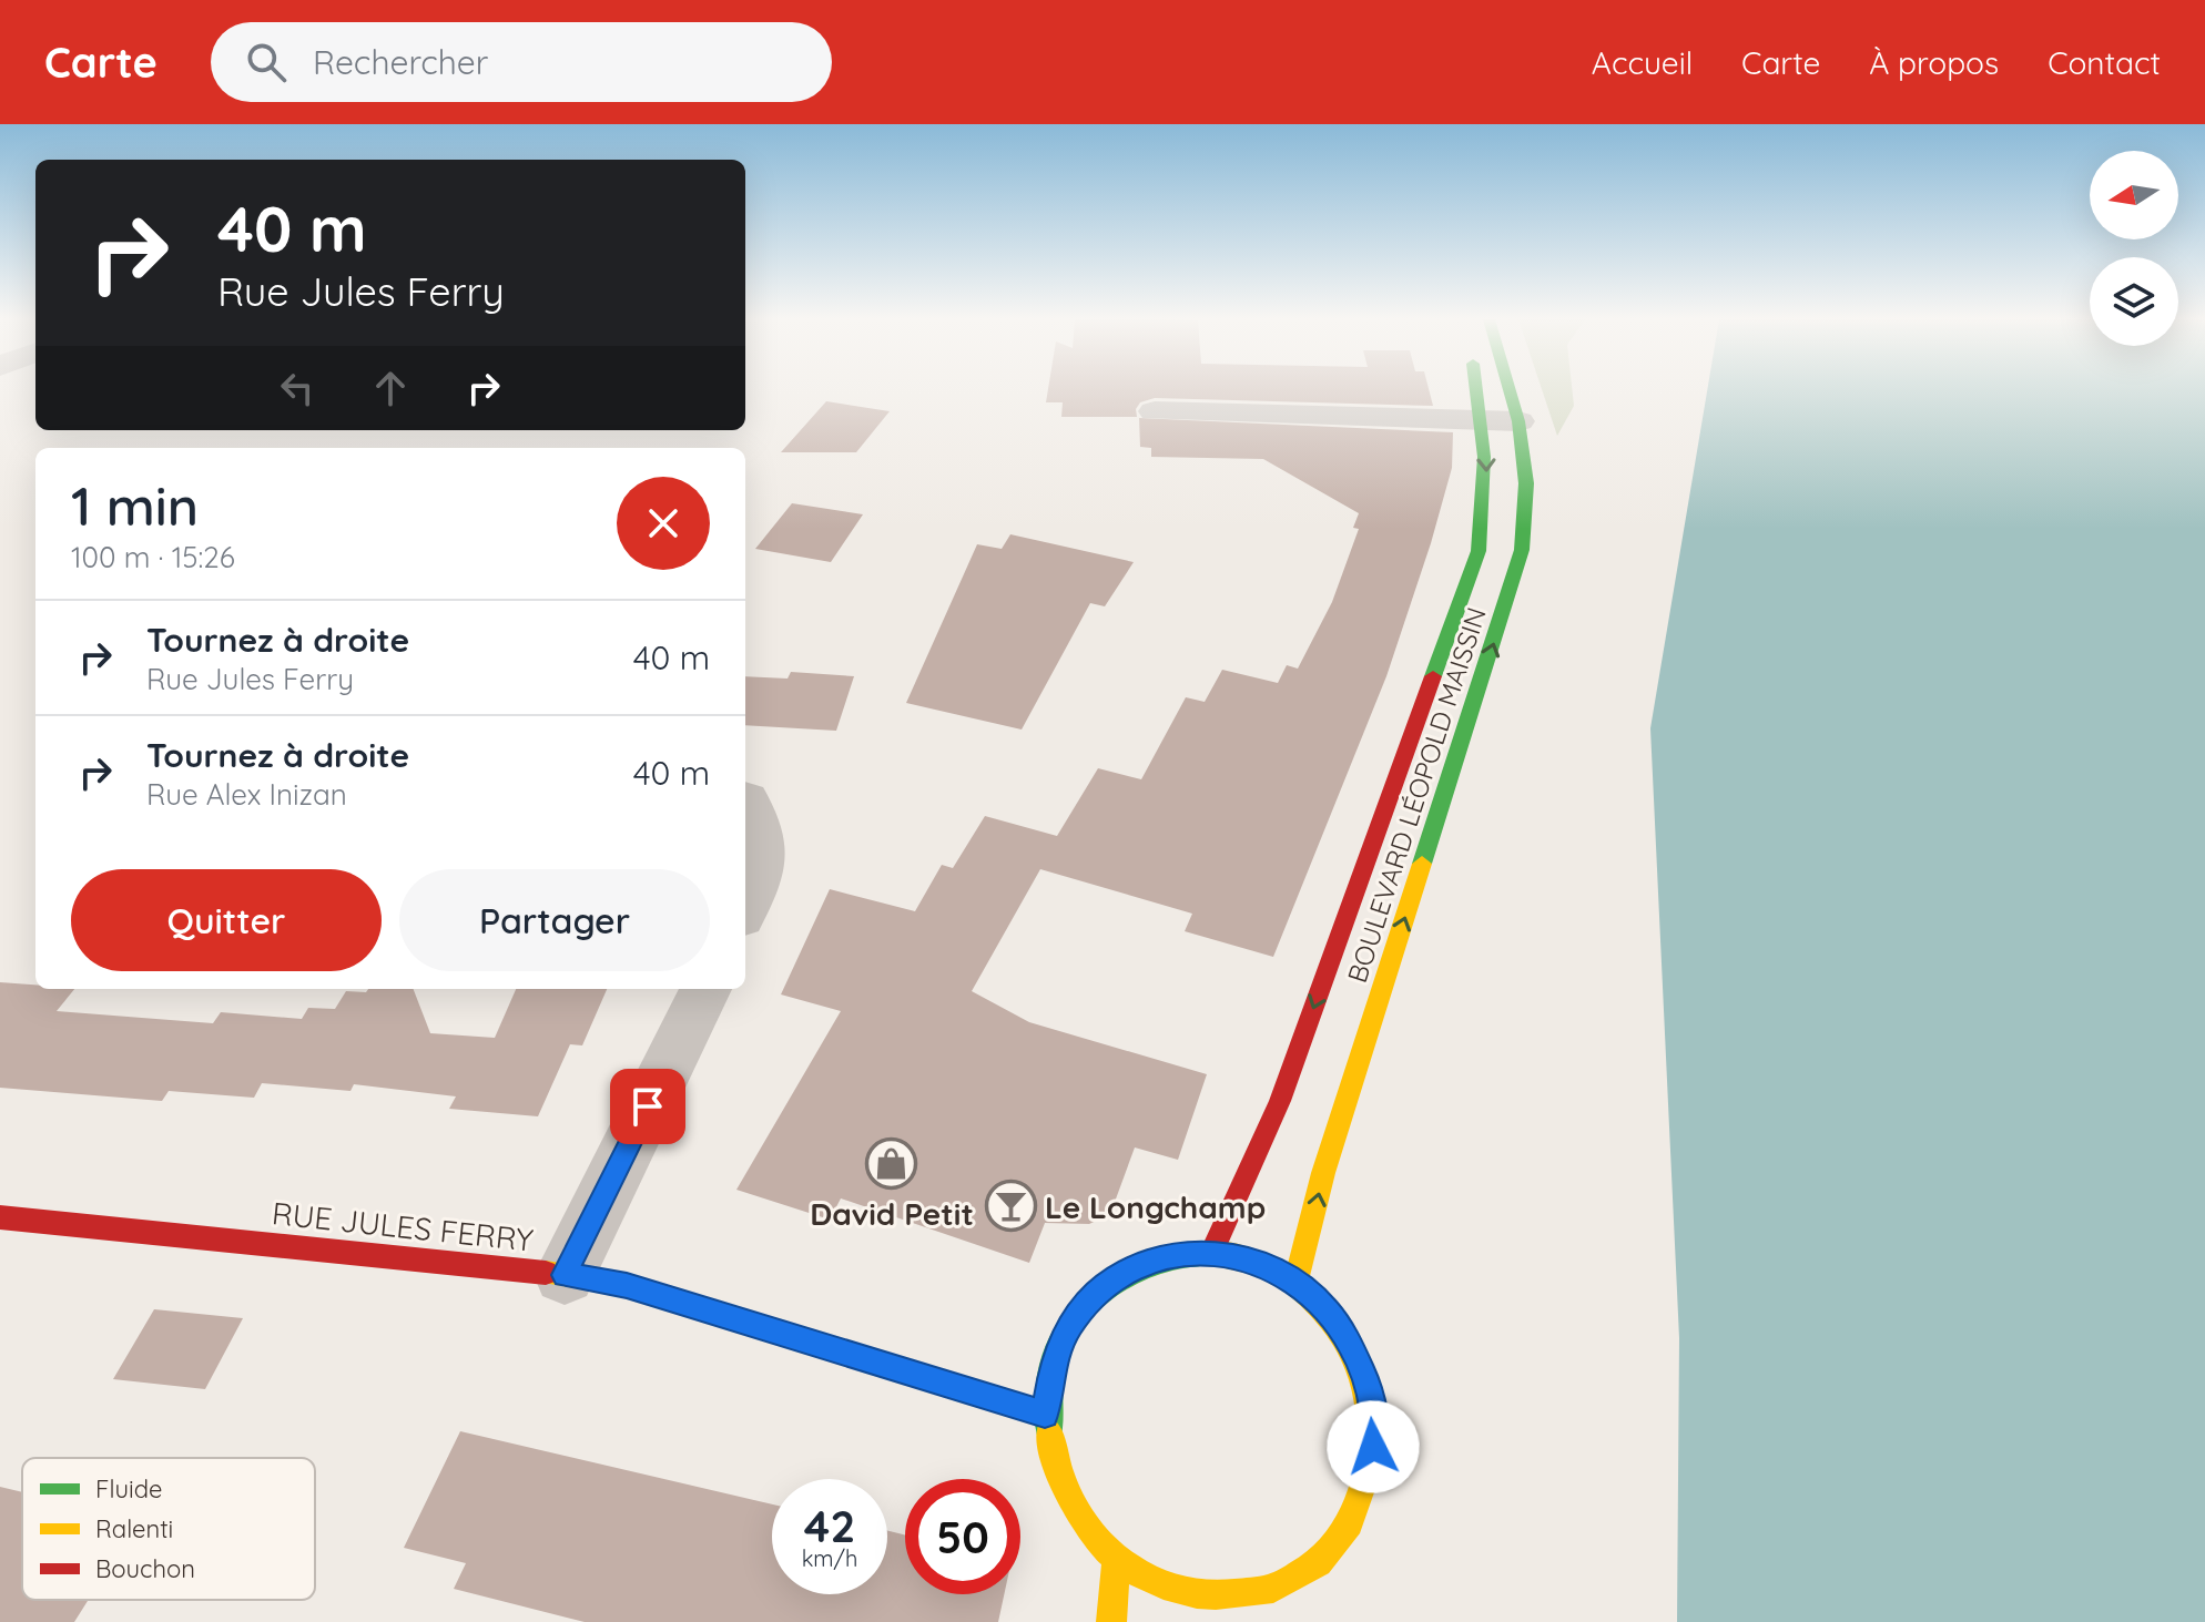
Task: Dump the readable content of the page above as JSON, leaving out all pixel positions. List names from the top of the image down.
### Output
{
  "streets": {
    "street": ["BOULEVARD LÉOPOLD MAISSIN", "RUE JULES FERRY"]
  },
  "places": {
    "shop": ["David Petit"],
    "bar": ["Le Longchamp"]
  },
  "legend": ["Fluide", "Ralenti", "Bouchon"],
  "north": "left",
  "page": {
    "header": "Carte",
    "search": "Rechercher",
    "nav": [
      "Accueil",
      "Carte",
      "À propos",
      "Contact"
    ],
    "turn": ["40 m", "Rue Jules Ferry"],
    "heading": ["1 min", "100 m · 15:26"],
    "list": [
      {
        "name": "Tournez à droite",
        "note": "Rue Jules Ferry",
        "value": "40 m"
      },
      {
        "name": "Tournez à droite",
        "note": "Rue Alex Inizan",
        "value": "40 m"
      }
    ],
    "buttons": ["Quitter", "Partager"],
    "speed": "42 km/h",
    "limit": "50"
  }
}
